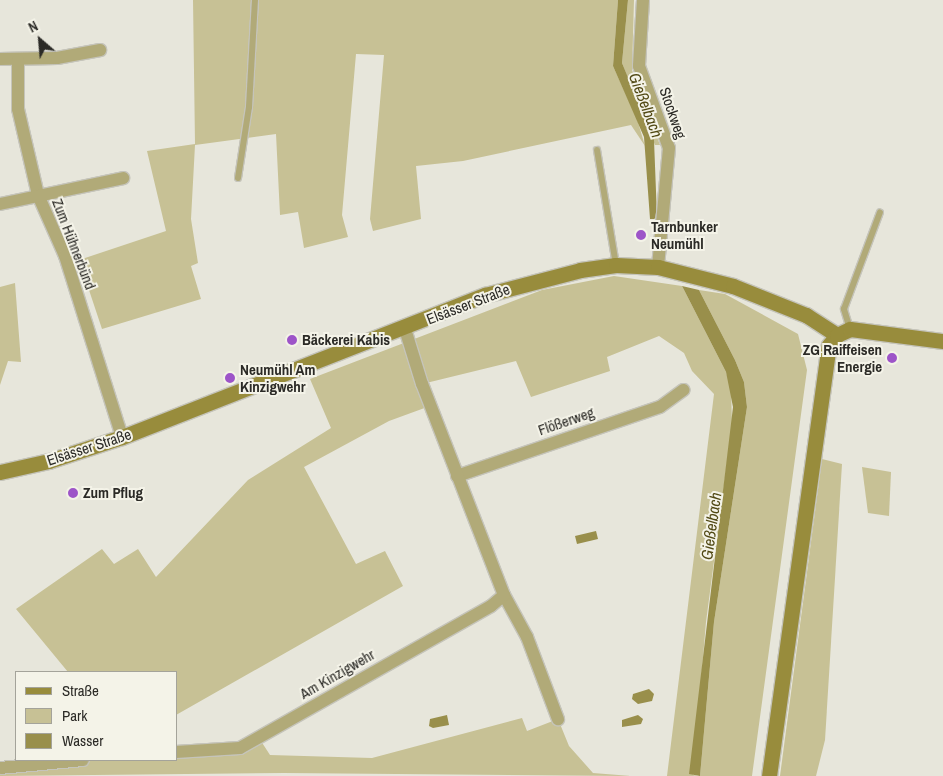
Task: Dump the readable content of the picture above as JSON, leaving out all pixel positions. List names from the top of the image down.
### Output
{
  "streets": {
    "street": [
      "Stockweg",
      "Zum Hühnerbünd",
      "Elsässer Straße",
      "Flößerweg",
      "Am Kinzigwehr"
    ]
  },
  "crossings": [
    ["Stockweg", "Elsässer Straße"],
    ["Zum Hühnerbünd", "Elsässer Straße"]
  ],
  "water": ["Gießelbach"],
  "places": [
    "Tarnbunker Neumühl",
    "Bäckerei Kabis",
    "ZG Raiffeisen Energie",
    "Neumühl Am Kinzigwehr",
    "Zum Pflug"
  ],
  "legend": ["Straße", "Park", "Wasser"],
  "north": "top left"
}
